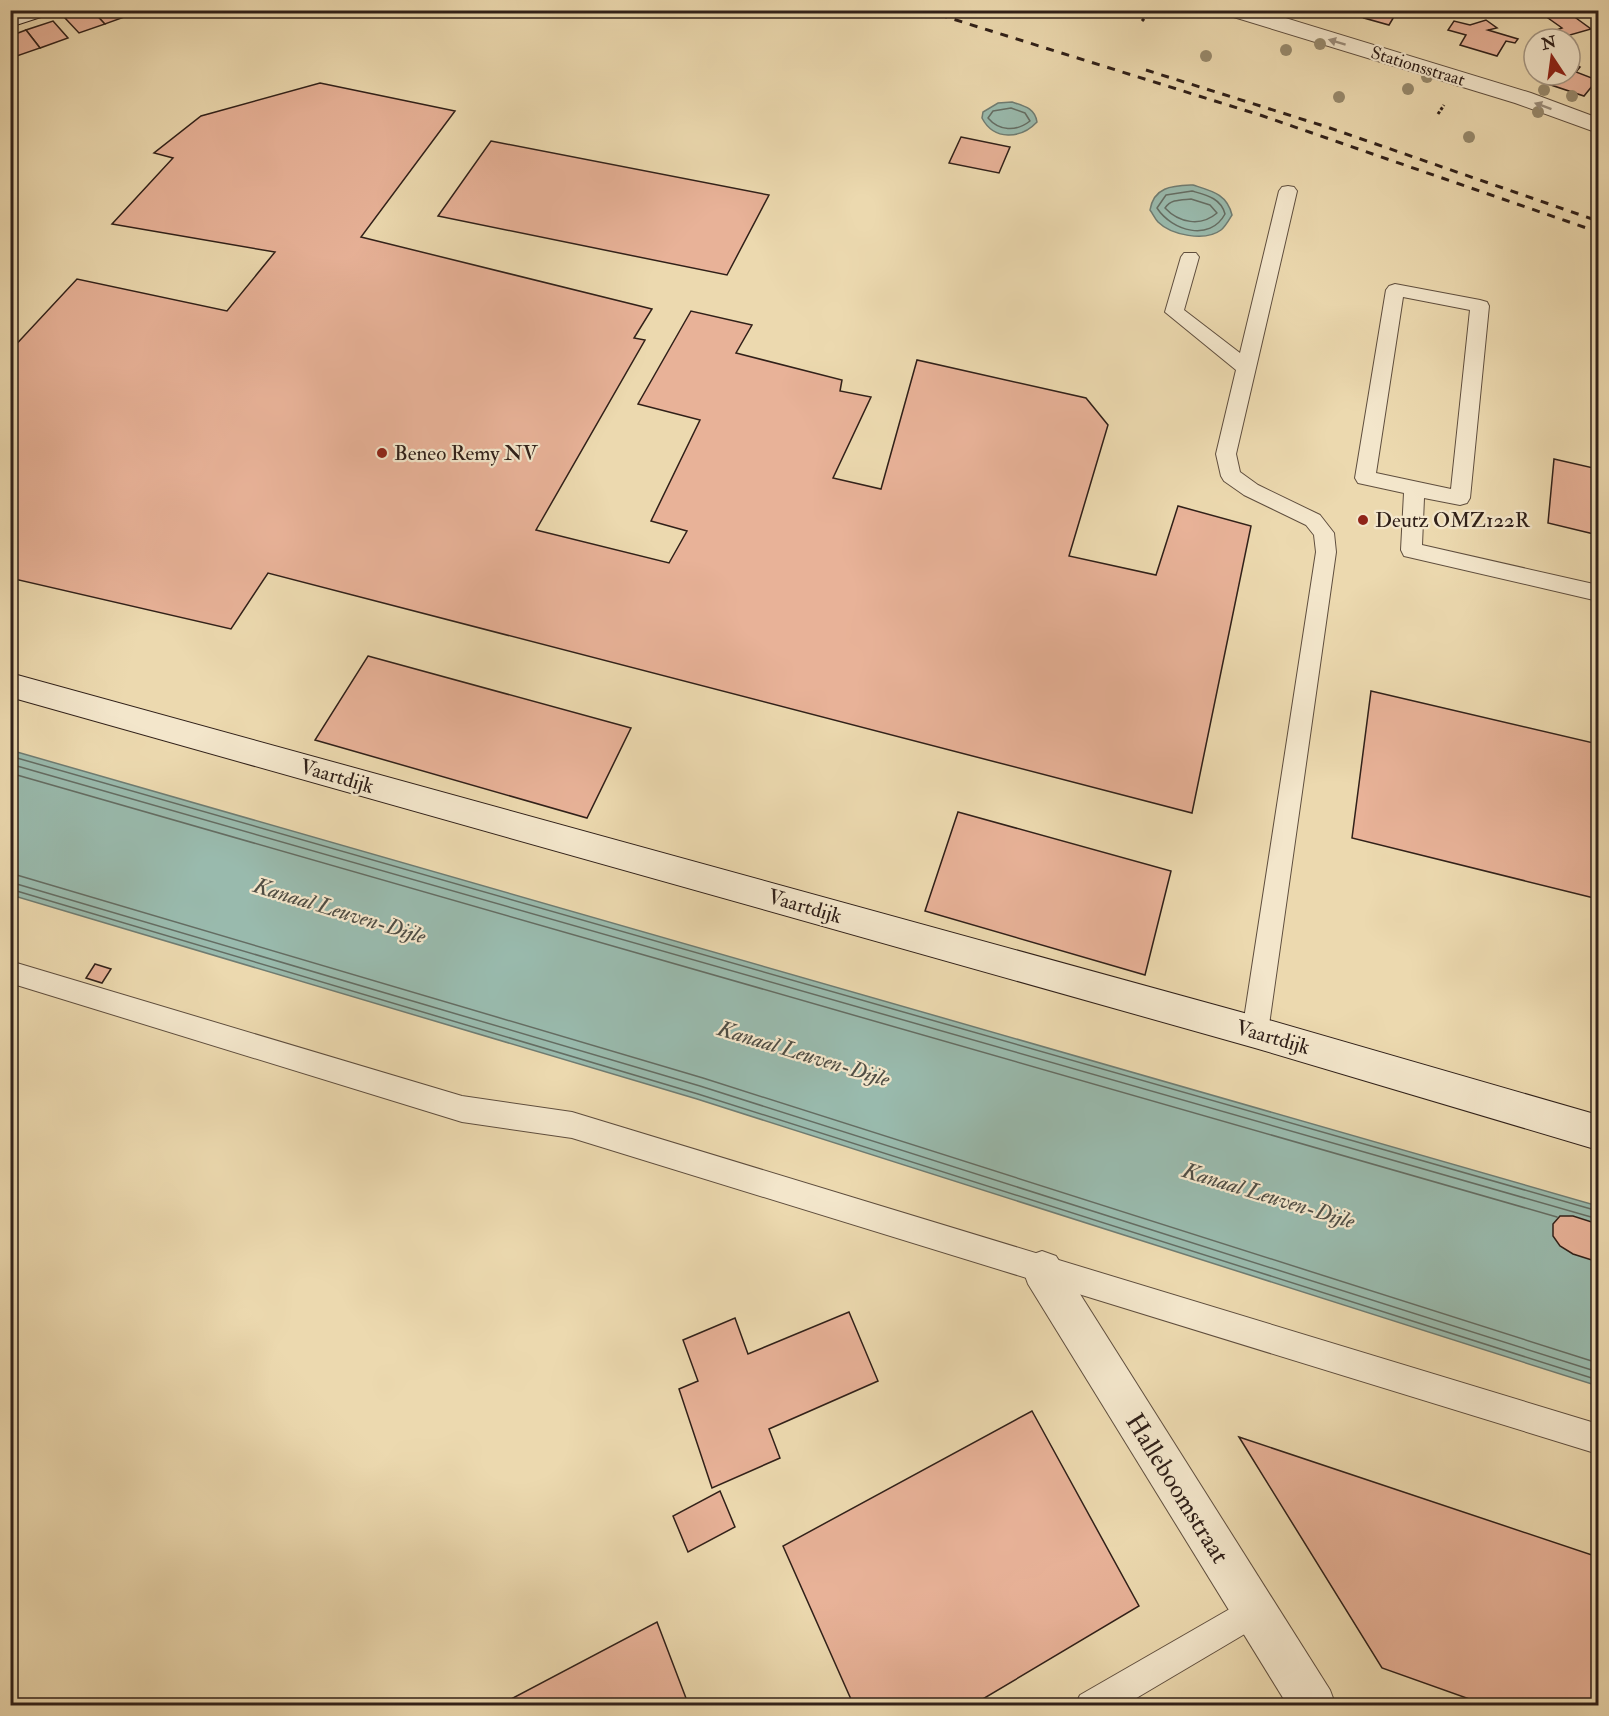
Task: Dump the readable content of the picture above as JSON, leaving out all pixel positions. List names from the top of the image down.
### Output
{
  "streets": {
    "street": ["Stationsstraat", "Vaartdijk", "Halleboomstraat"]
  },
  "one_way": ["Stationsstraat"],
  "water": ["Kanaal Leuven-Dijle"],
  "places": ["Beneo Remy NV", "Deutz OMZ122R"],
  "north": "top"
}
